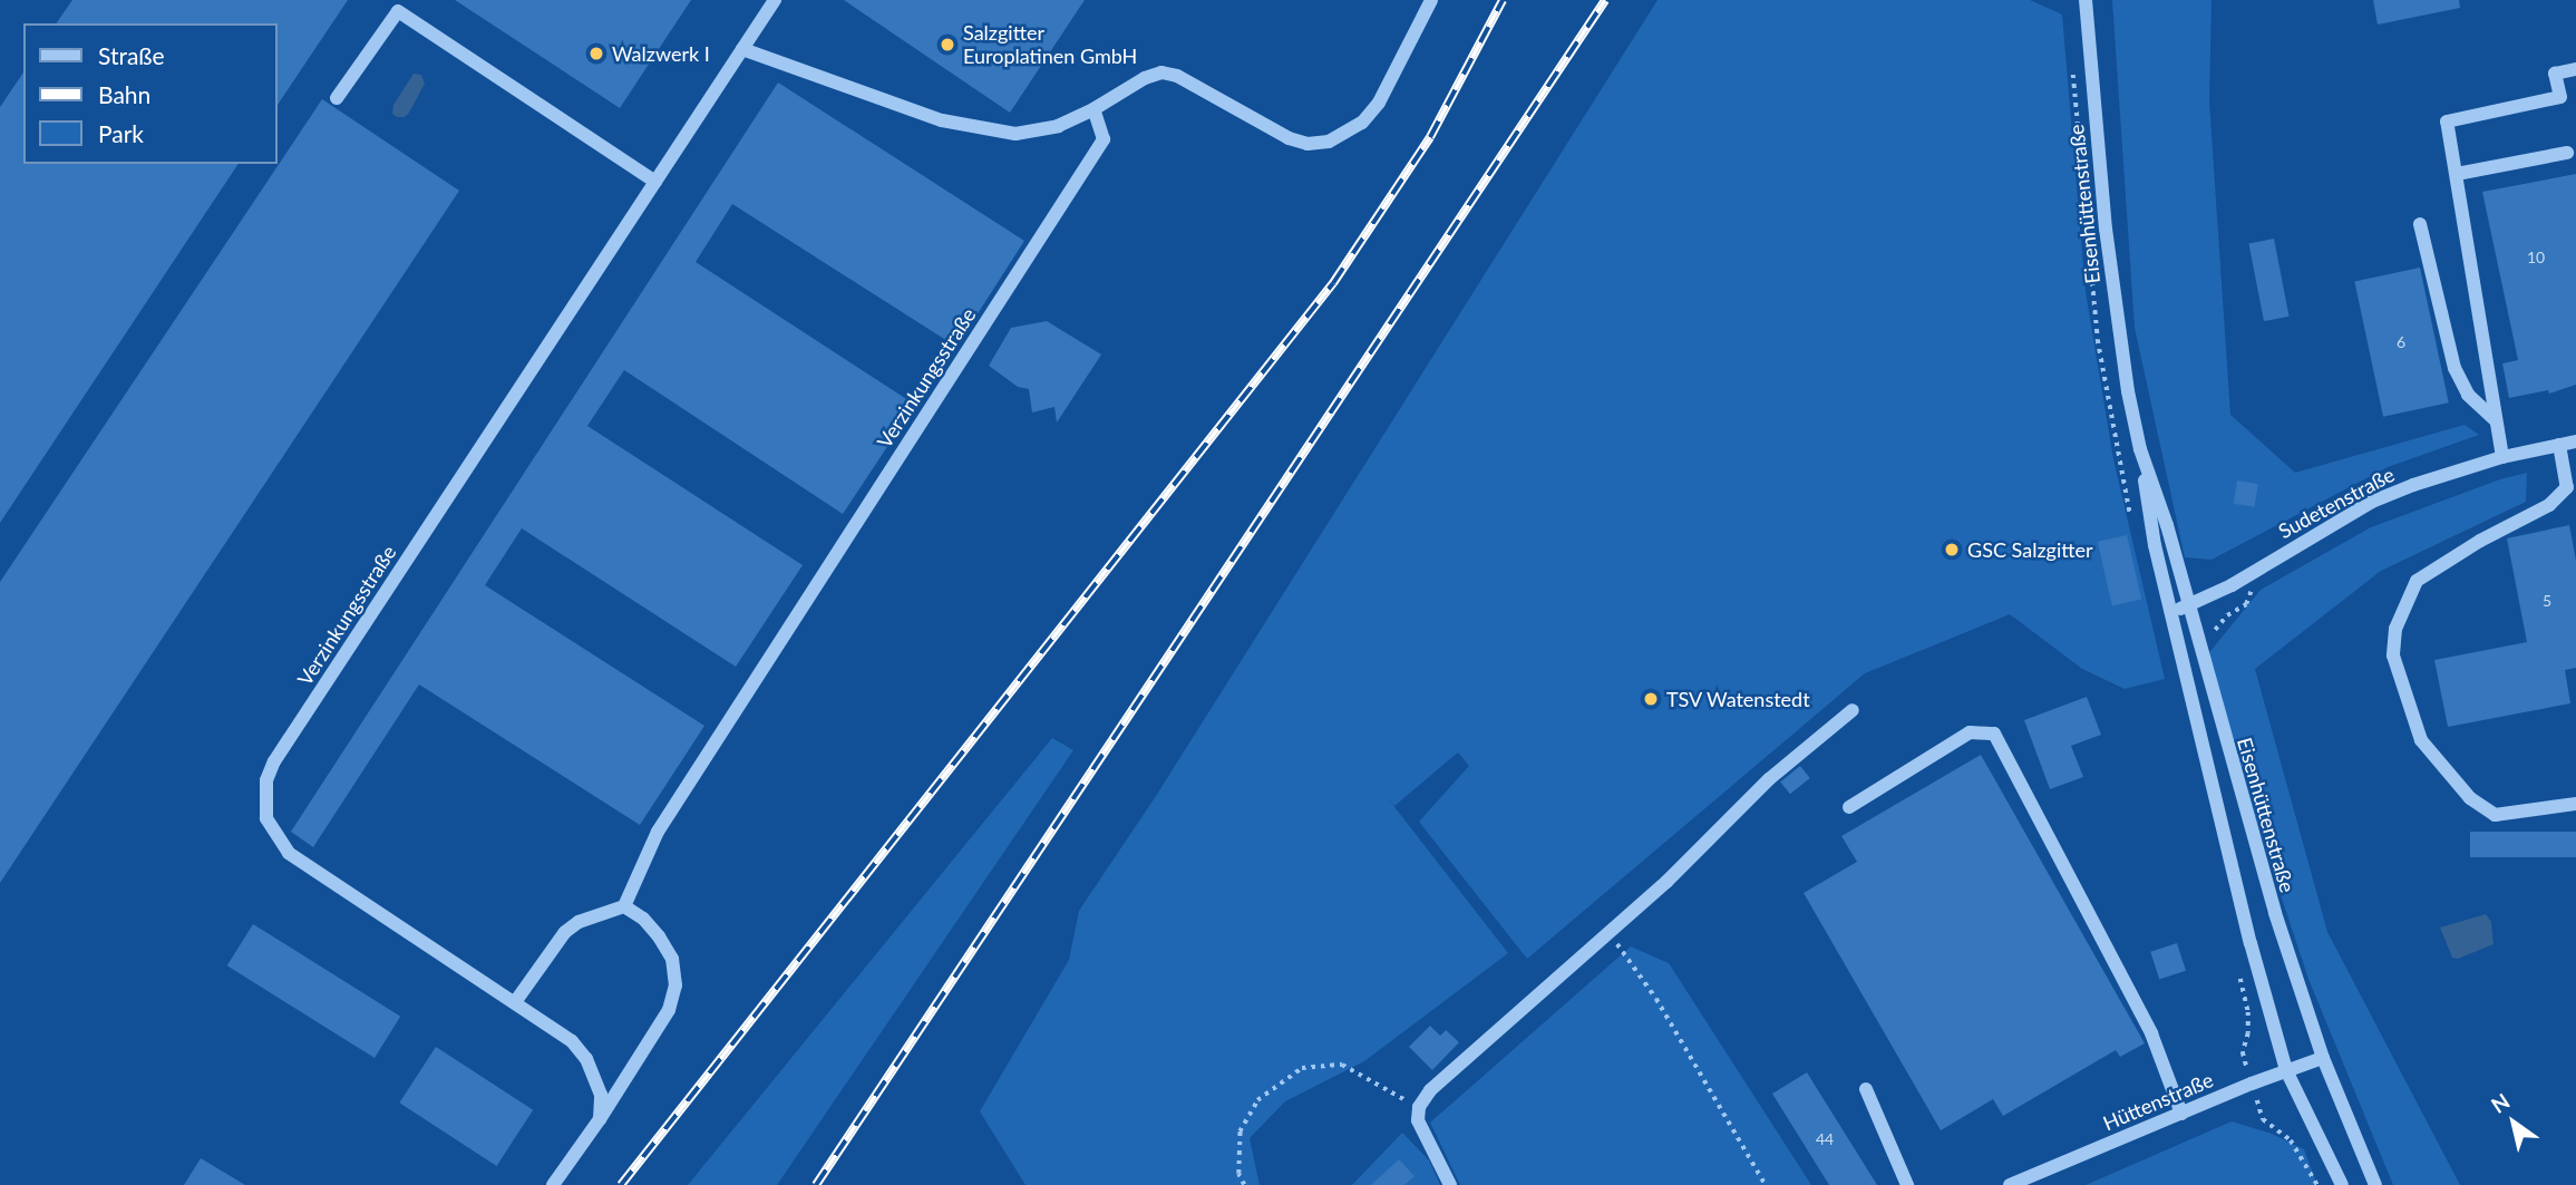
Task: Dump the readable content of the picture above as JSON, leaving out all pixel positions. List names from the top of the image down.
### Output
{
  "streets": {
    "street": [
      "Eisenhüttenstraße",
      "Verzinkungsstraße",
      "Sudetenstraße",
      "Hüttenstraße"
    ]
  },
  "crossings": [
    ["Eisenhüttenstraße", "Sudetenstraße"],
    ["Eisenhüttenstraße", "Hüttenstraße"]
  ],
  "places": [
    "Salzgitter Europlatinen GmbH",
    "Walzwerk I",
    "GSC Salzgitter",
    "TSV Watenstedt"
  ],
  "house_numbers": [
    "10",
    "6",
    "5",
    "44"
  ],
  "legend": ["Straße", "Bahn", "Park"],
  "north": "top left"
}
